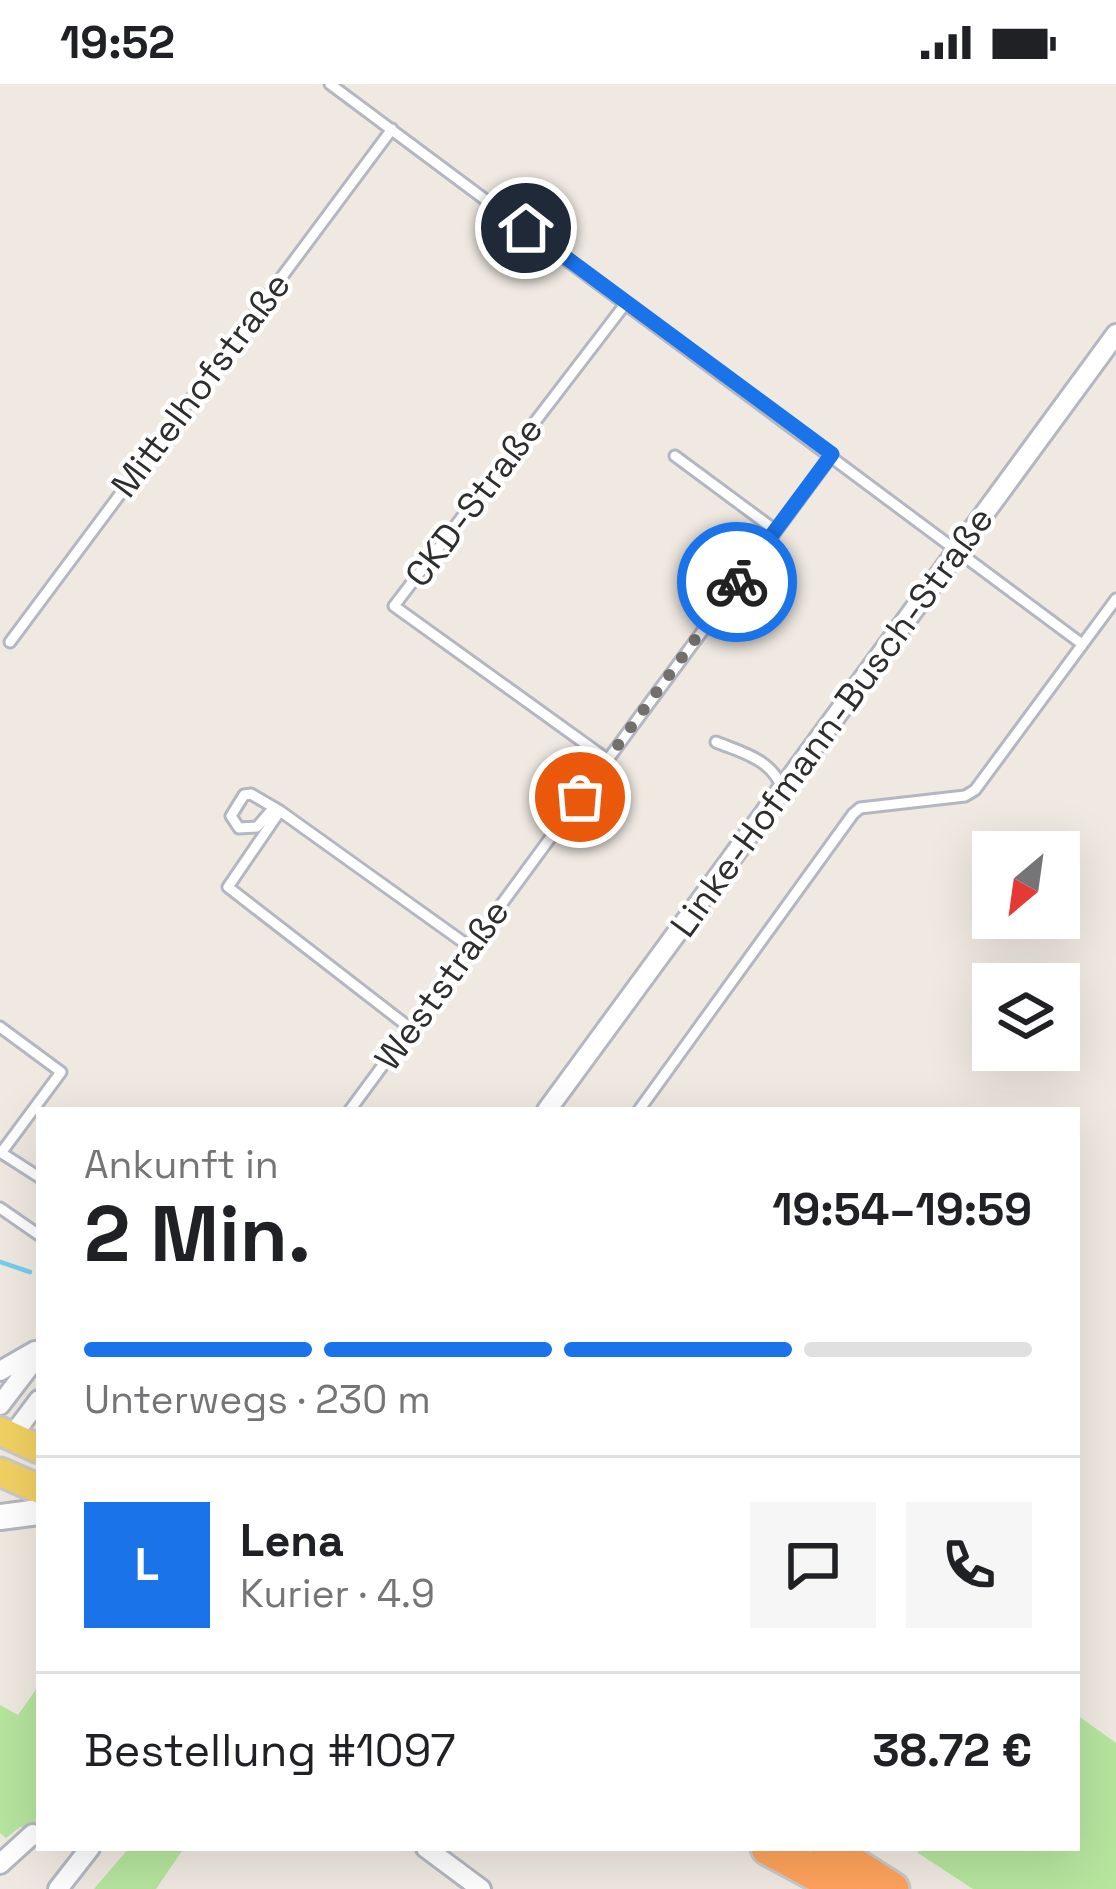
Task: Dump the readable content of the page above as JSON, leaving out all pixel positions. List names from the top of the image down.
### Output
{
  "streets": {
    "street": ["Linke-Hofmann-Busch-Straße"],
    "lane": ["Mittelhofstraße", "CKD-Straße", "Weststraße"]
  },
  "crossings": [
    ["CKD-Straße", "Weststraße"]
  ],
  "north": "bottom left",
  "page": {
    "status": "19:52",
    "heading": ["2 Min.", "Ankunft in", "19:54–19:59"],
    "panel": [
      "Lena",
      "Kurier · 4.9",
      "Bestellung #1097",
      "38.72 €"
    ],
    "bar": "Unterwegs · 230 m",
    "round": "L"
  }
}
